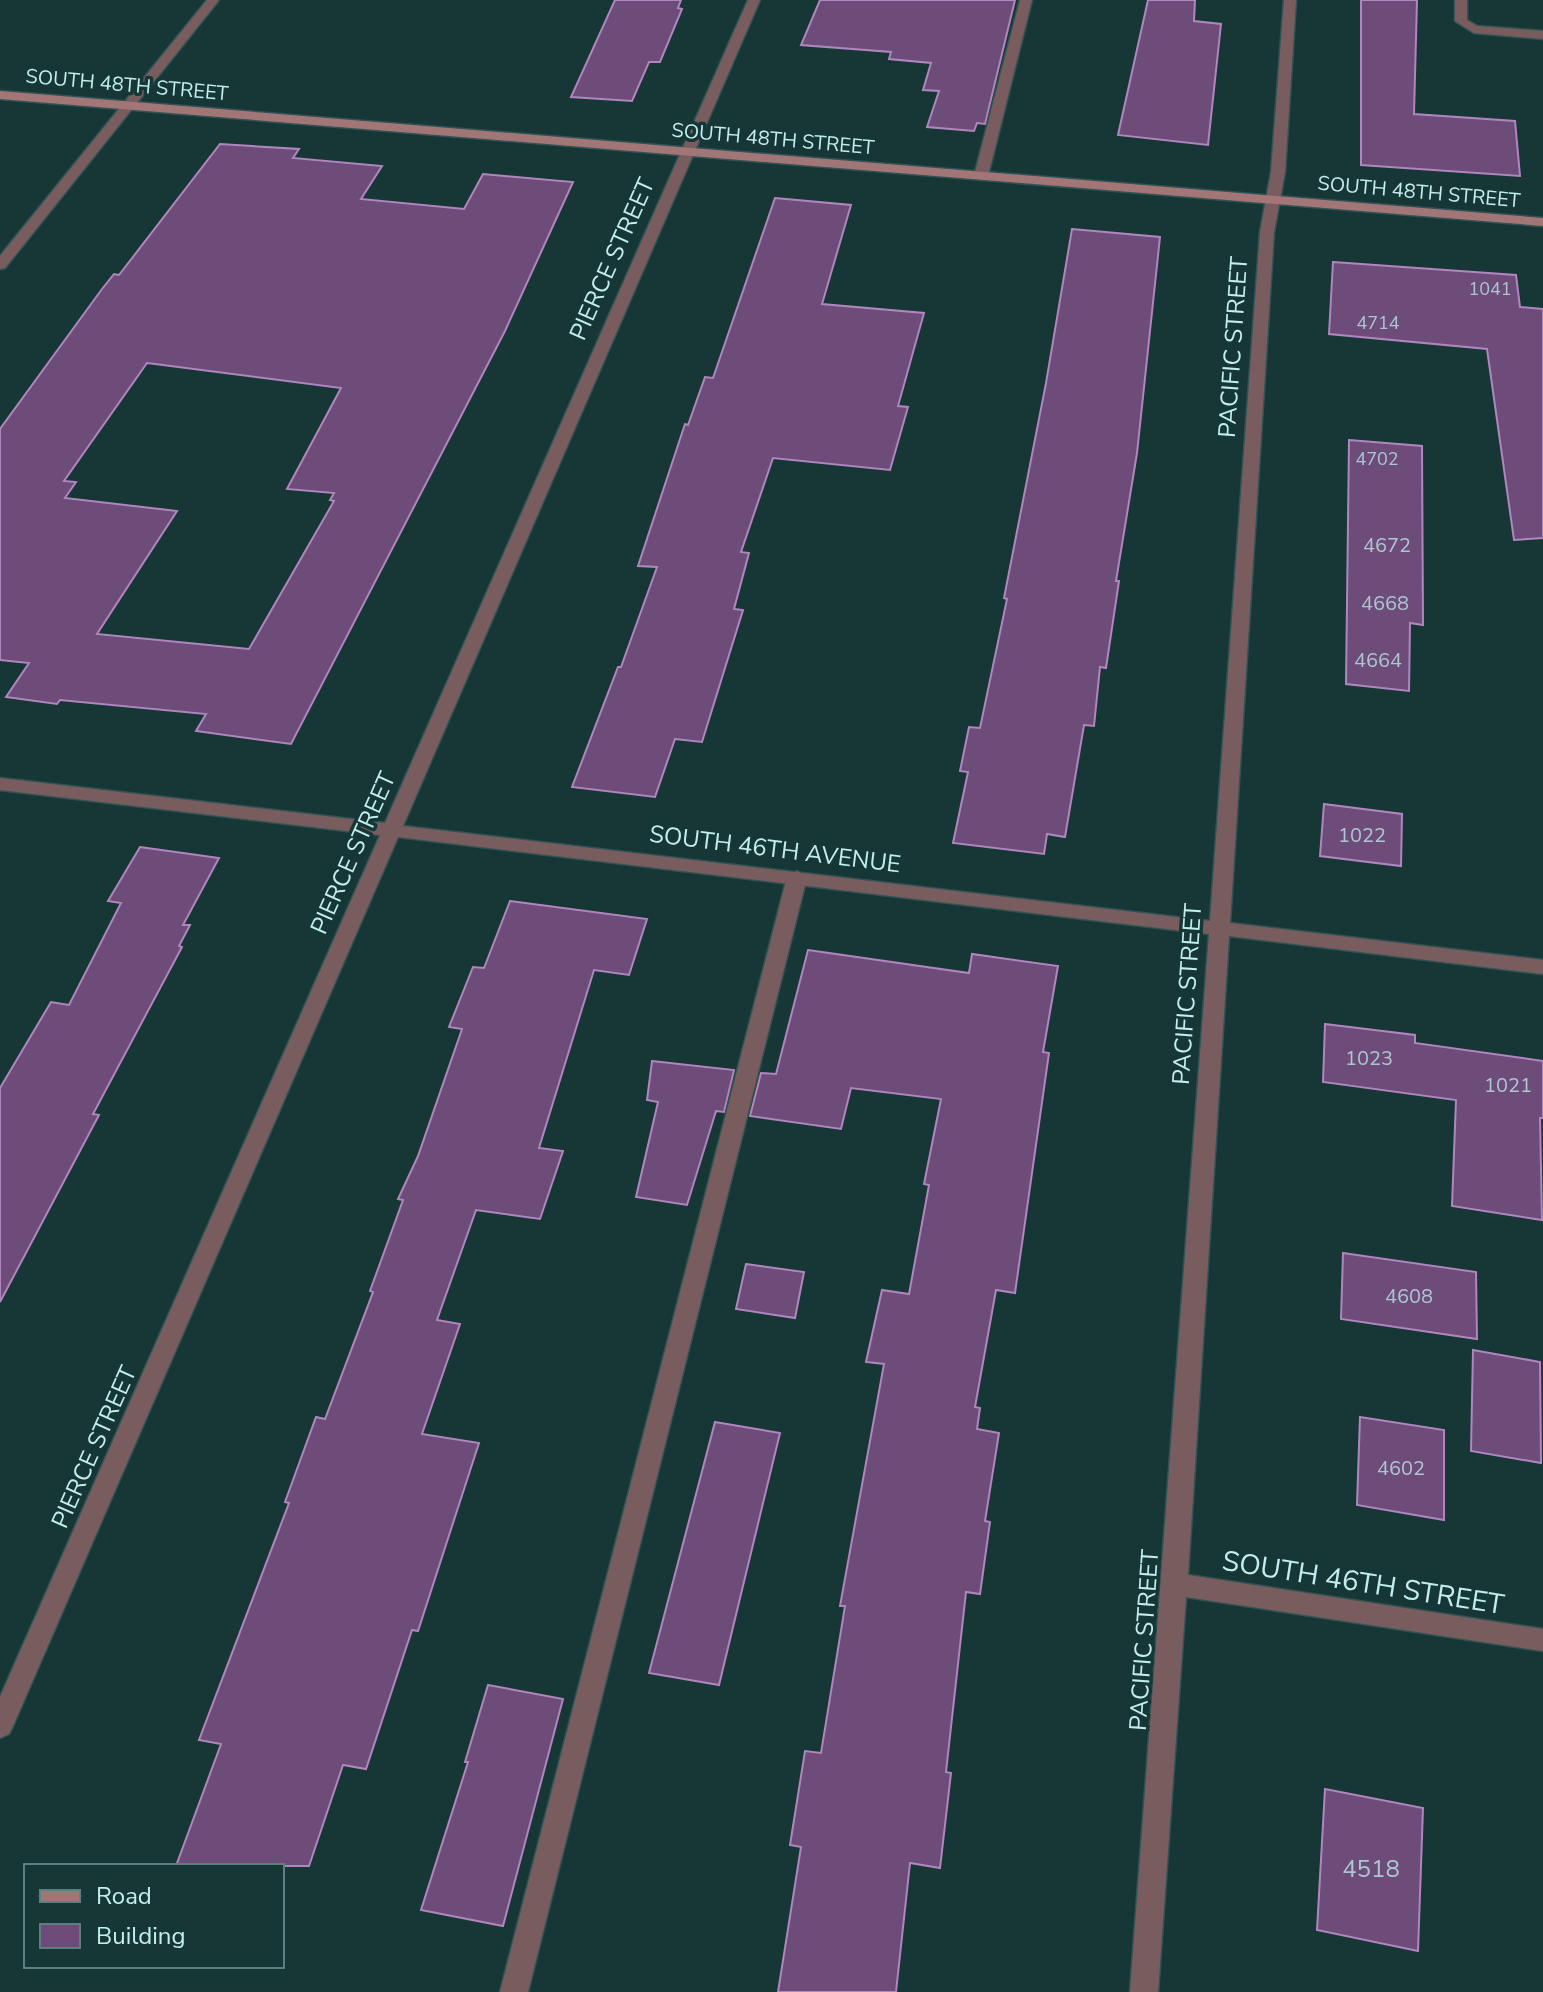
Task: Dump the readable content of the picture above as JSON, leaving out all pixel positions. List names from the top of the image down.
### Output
{
  "streets": {
    "street": [
      "SOUTH 48TH STREET",
      "PIERCE STREET",
      "PACIFIC STREET",
      "SOUTH 46TH AVENUE",
      "SOUTH 46TH STREET"
    ]
  },
  "crossings": [
    ["SOUTH 48TH STREET", "PIERCE STREET"],
    ["SOUTH 48TH STREET", "PACIFIC STREET"],
    ["PIERCE STREET", "SOUTH 46TH AVENUE"],
    ["PACIFIC STREET", "SOUTH 46TH AVENUE"],
    ["PACIFIC STREET", "SOUTH 46TH STREET"]
  ],
  "house_numbers": [
    "1041",
    "4714",
    "4702",
    "4672",
    "4668",
    "4664",
    "1022",
    "1023",
    "1021",
    "4608",
    "4602",
    "4518"
  ],
  "legend": ["Road", "Building"]
}
